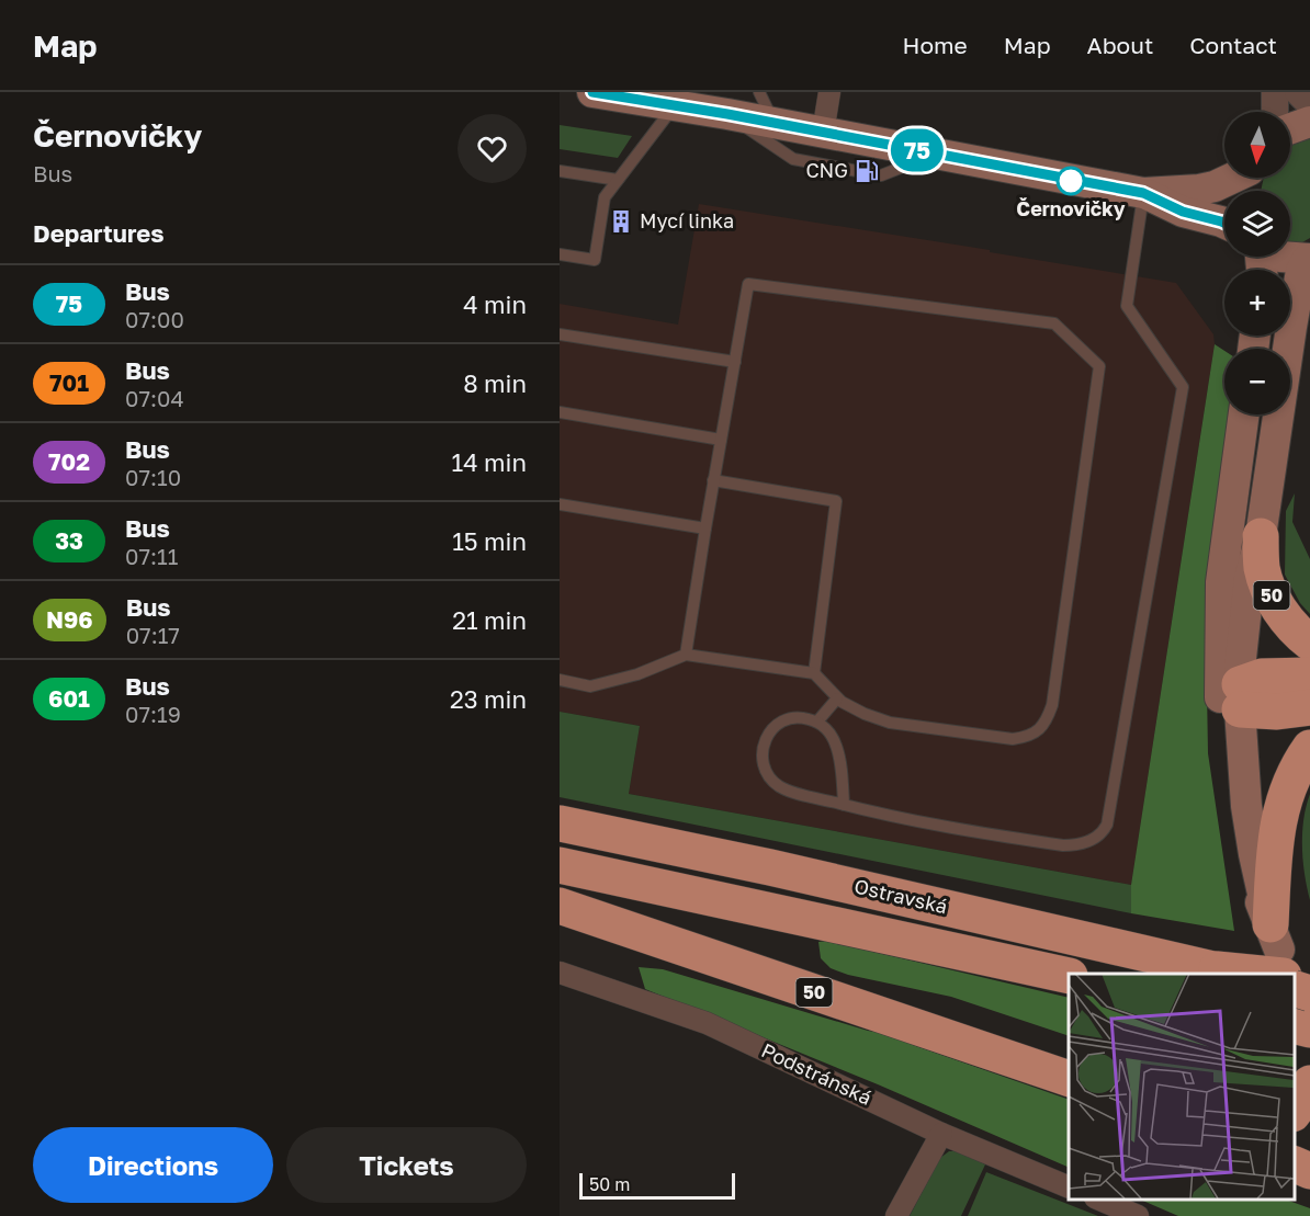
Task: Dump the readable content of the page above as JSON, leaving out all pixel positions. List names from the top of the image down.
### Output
{
  "streets": {
    "highway": ["50", "Ostravská"],
    "street": ["Podstránská"]
  },
  "places": {
    "fuel station": ["CNG"],
    "other": ["Černovičky"],
    "building": ["Mycí linka"]
  },
  "lines": ["bus line 75"],
  "scale_bar": "50 m",
  "north": "bottom",
  "page": {
    "header": "Map",
    "nav": [
      "Home",
      "Map",
      "About",
      "Contact"
    ],
    "heading": [
      ["Černovičky", "Bus"],
      "Departures"
    ],
    "on_map": "75",
    "map_buttons": ["+", "−"],
    "list": [
      {
        "mark": "75",
        "name": "Bus",
        "note": "07:00",
        "value": "4 min"
      },
      {
        "mark": "701",
        "name": "Bus",
        "note": "07:04",
        "value": "8 min"
      },
      {
        "mark": "702",
        "name": "Bus",
        "note": "07:10",
        "value": "14 min"
      },
      {
        "mark": "33",
        "name": "Bus",
        "note": "07:11",
        "value": "15 min"
      },
      {
        "mark": "N96",
        "name": "Bus",
        "note": "07:17",
        "value": "21 min"
      },
      {
        "mark": "601",
        "name": "Bus",
        "note": "07:19",
        "value": "23 min"
      }
    ],
    "buttons": ["Directions", "Tickets"],
    "scale": "50 m"
  }
}
